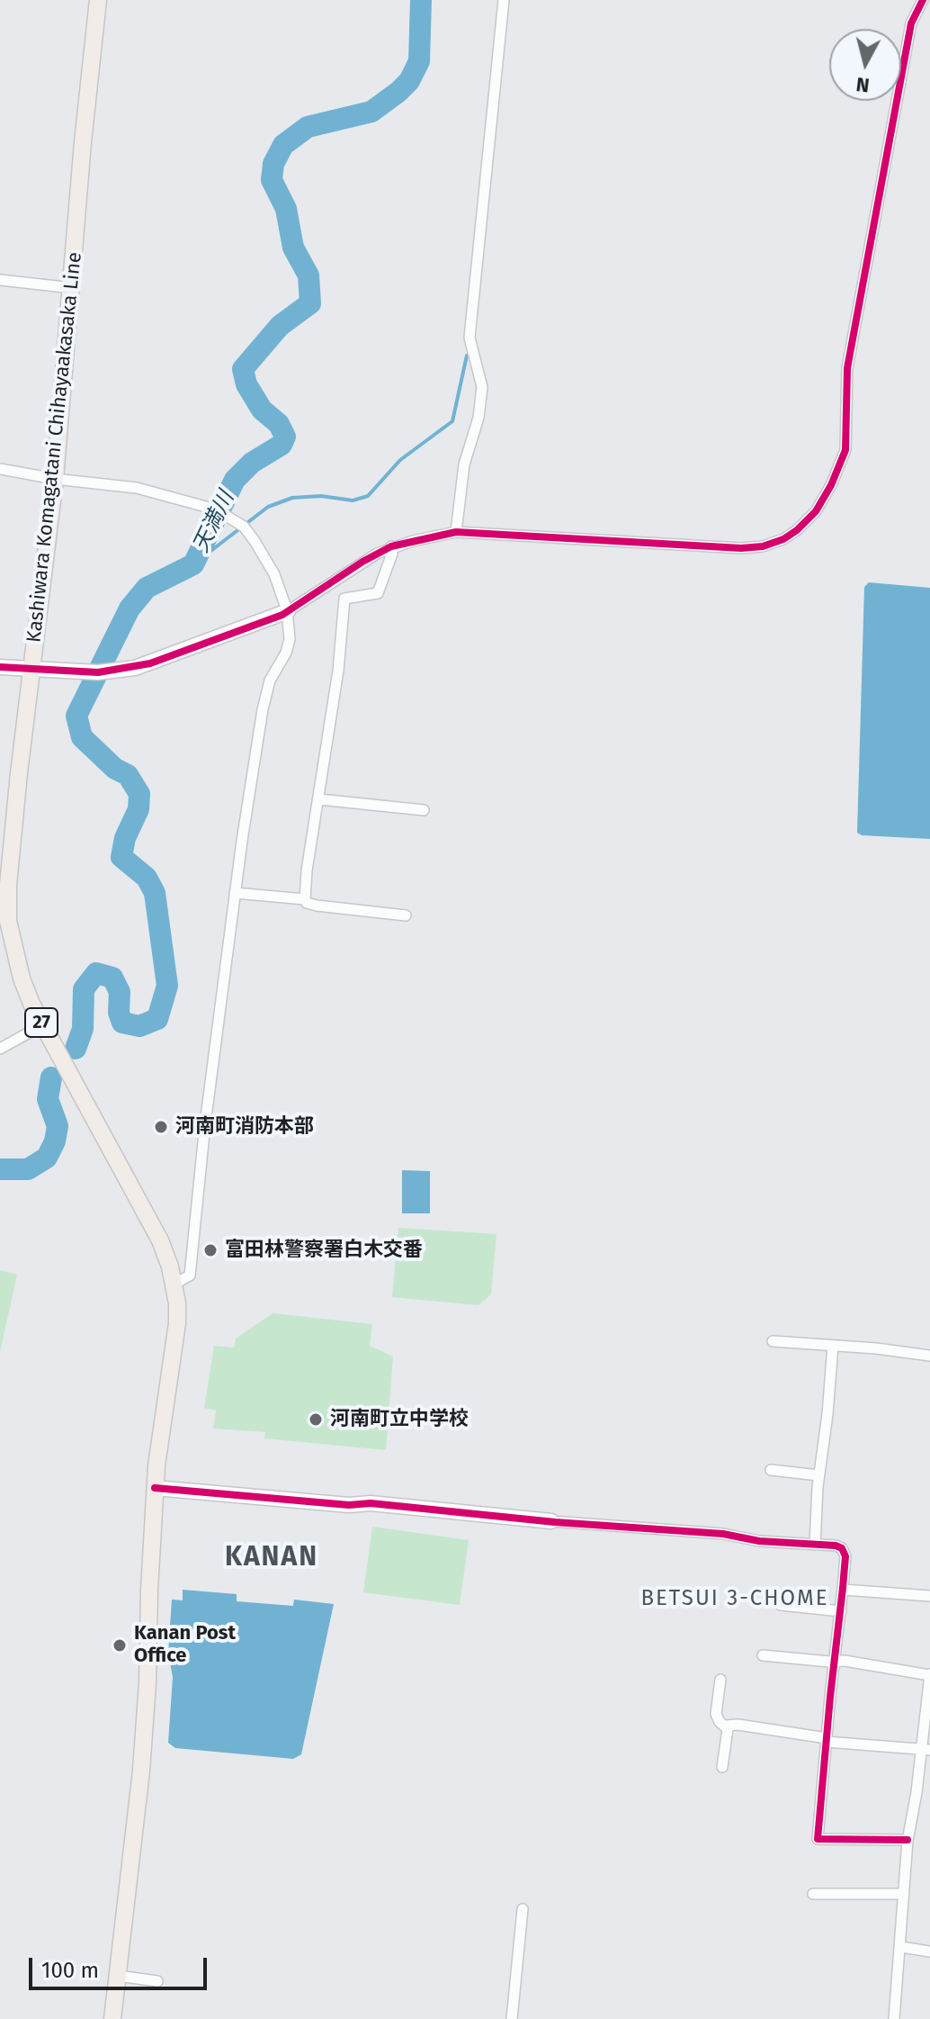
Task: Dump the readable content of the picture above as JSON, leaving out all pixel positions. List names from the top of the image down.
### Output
{
  "streets": {
    "main road": ["Kashiwara Komagatani Chihayaakasaka Line", "27"]
  },
  "districts": ["KANAN", "BETSUI 3-CHOME"],
  "water": ["天満川"],
  "places": [
    "河南町消防本部",
    "富田林警察署白木交番",
    "河南町立中学校",
    "Kanan Post Office"
  ],
  "scale_bar": "100 m",
  "north": "bottom"
}
